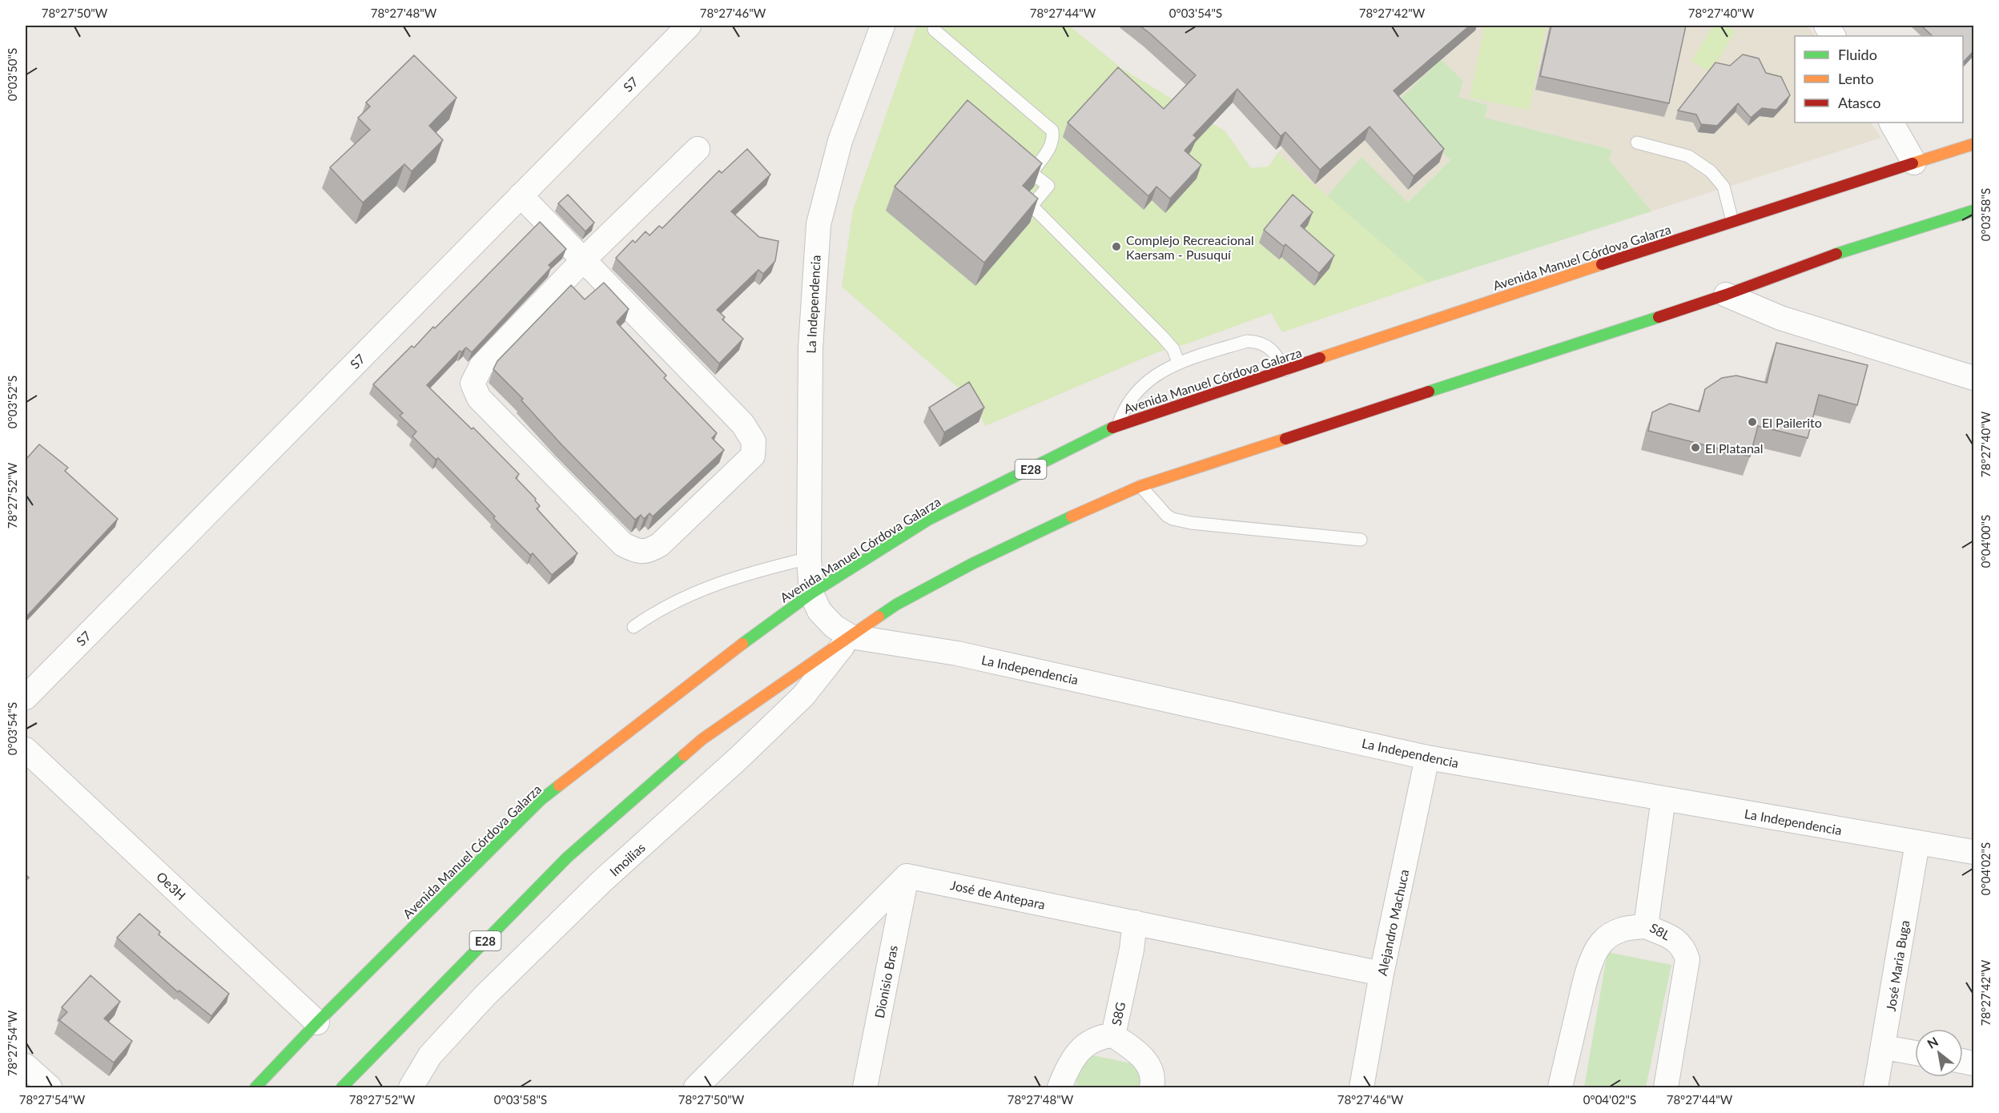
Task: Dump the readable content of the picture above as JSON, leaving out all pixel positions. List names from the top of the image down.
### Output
{
  "streets": {
    "main road": ["Avenida Manuel Córdova Galarza", "E28"],
    "street": [
      "S7",
      "La Independencia",
      "Imoilias",
      "Oe3H",
      "José de Antepara",
      "Alejandro Machuca",
      "S8L",
      "José Maria Buga",
      "Dionisio Bras",
      "S8G"
    ]
  },
  "crossings": [
    ["Avenida Manuel Córdova Galarza", "La Independencia"],
    ["Avenida Manuel Córdova Galarza", "Oe3H"],
    ["La Independencia", "E28"],
    ["La Independencia", "Imoilias"],
    ["La Independencia", "Alejandro Machuca"],
    ["La Independencia", "S8L"],
    ["La Independencia", "José Maria Buga"],
    ["E28", "Imoilias"],
    ["José de Antepara", "Alejandro Machuca"],
    ["José de Antepara", "Dionisio Bras"],
    ["José de Antepara", "S8G"]
  ],
  "places": ["Complejo Recreacional Kaersam - Pusuquí", "El Pailerito", "El Platanal"],
  "legend": ["Fluido", "Lento", "Atasco"],
  "north": "top left",
  "coordinates": [
    "78°27'50\"W",
    "78°27'48\"W",
    "78°27'46\"W",
    "78°27'44\"W",
    "0°03'54\"S",
    "78°27'42\"W",
    "78°27'40\"W",
    "0°03'50\"S",
    "0°03'58\"S",
    "0°03'52\"S",
    "78°27'52\"W",
    "0°04'00\"S",
    "0°04'02\"S",
    "78°27'54\"W"
  ]
}
